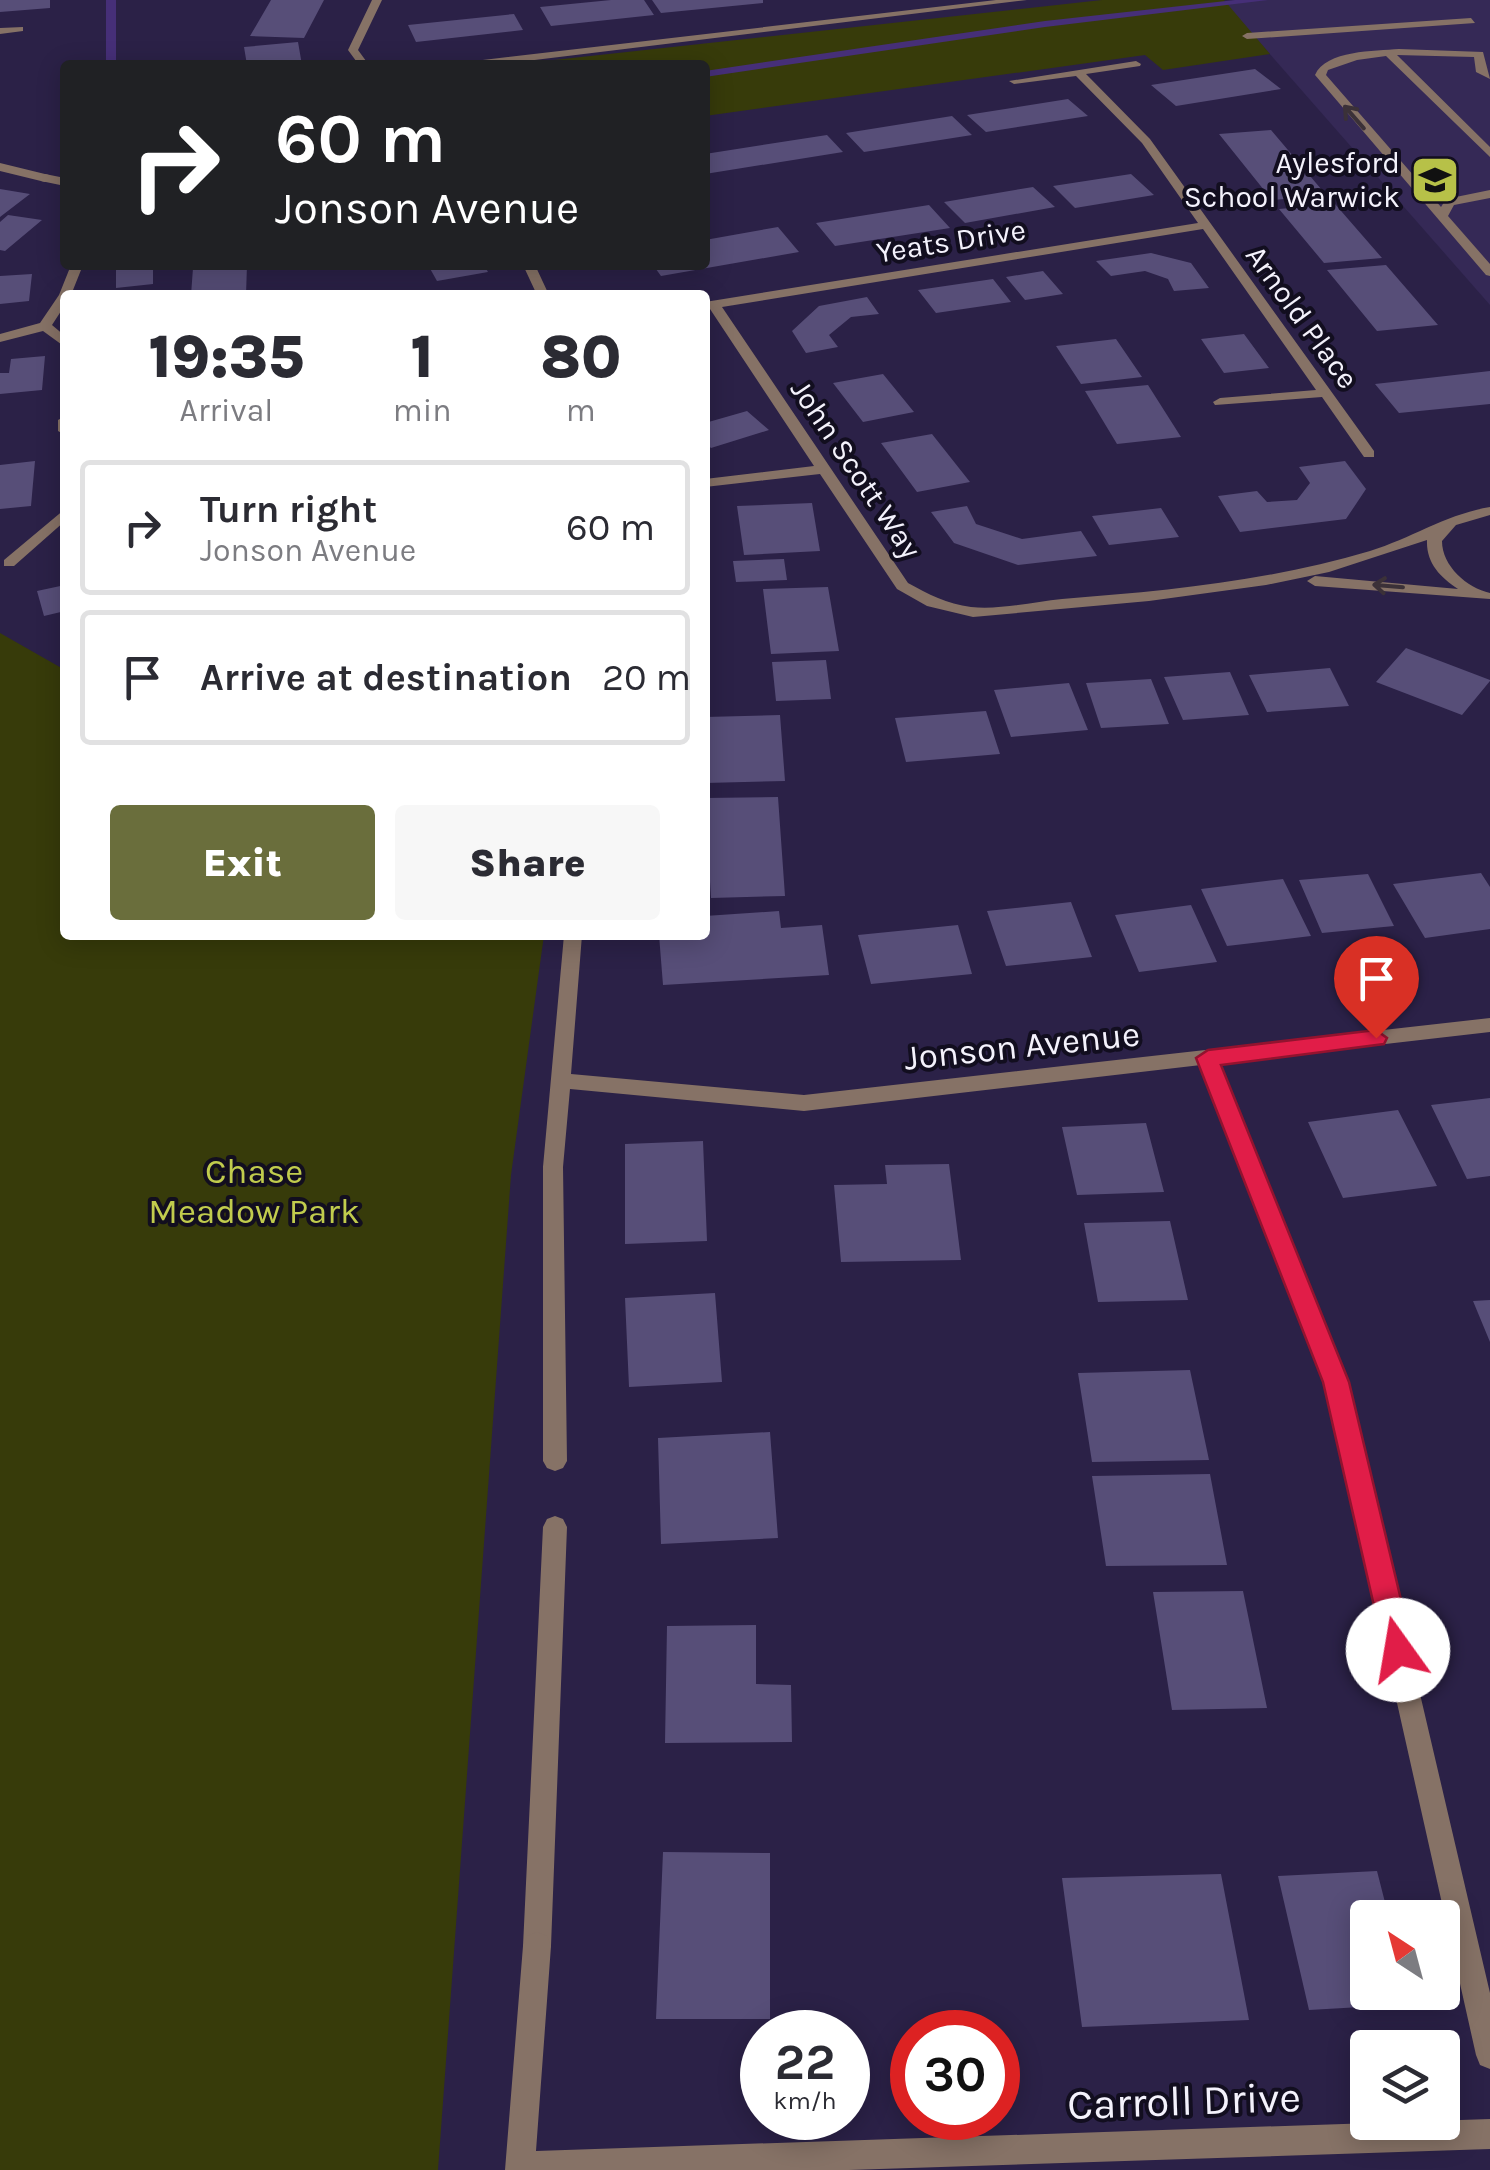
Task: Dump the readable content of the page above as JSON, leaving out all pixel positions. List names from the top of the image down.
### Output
{
  "streets": {
    "street": [
      "Yeats Drive",
      "Arnold Place",
      "John Scott Way",
      "Jonson Avenue",
      "Carroll Drive"
    ]
  },
  "crossings": [
    ["Yeats Drive", "Arnold Place"]
  ],
  "parks": ["Chase Meadow Park"],
  "places": {
    "school or university": ["Aylesford School Warwick"]
  },
  "north": "top left",
  "page": {
    "turn": ["60 m", "Jonson Avenue"],
    "eta": [
      "19:35",
      "Arrival",
      "1",
      "min",
      "80",
      "m"
    ],
    "list": [
      {
        "name": "Turn right",
        "note": "Jonson Avenue",
        "value": "60 m"
      },
      {
        "name": "Arrive at destination",
        "value": "20 m"
      }
    ],
    "buttons": ["Exit", "Share"],
    "speed": "22 km/h",
    "limit": "30"
  }
}
